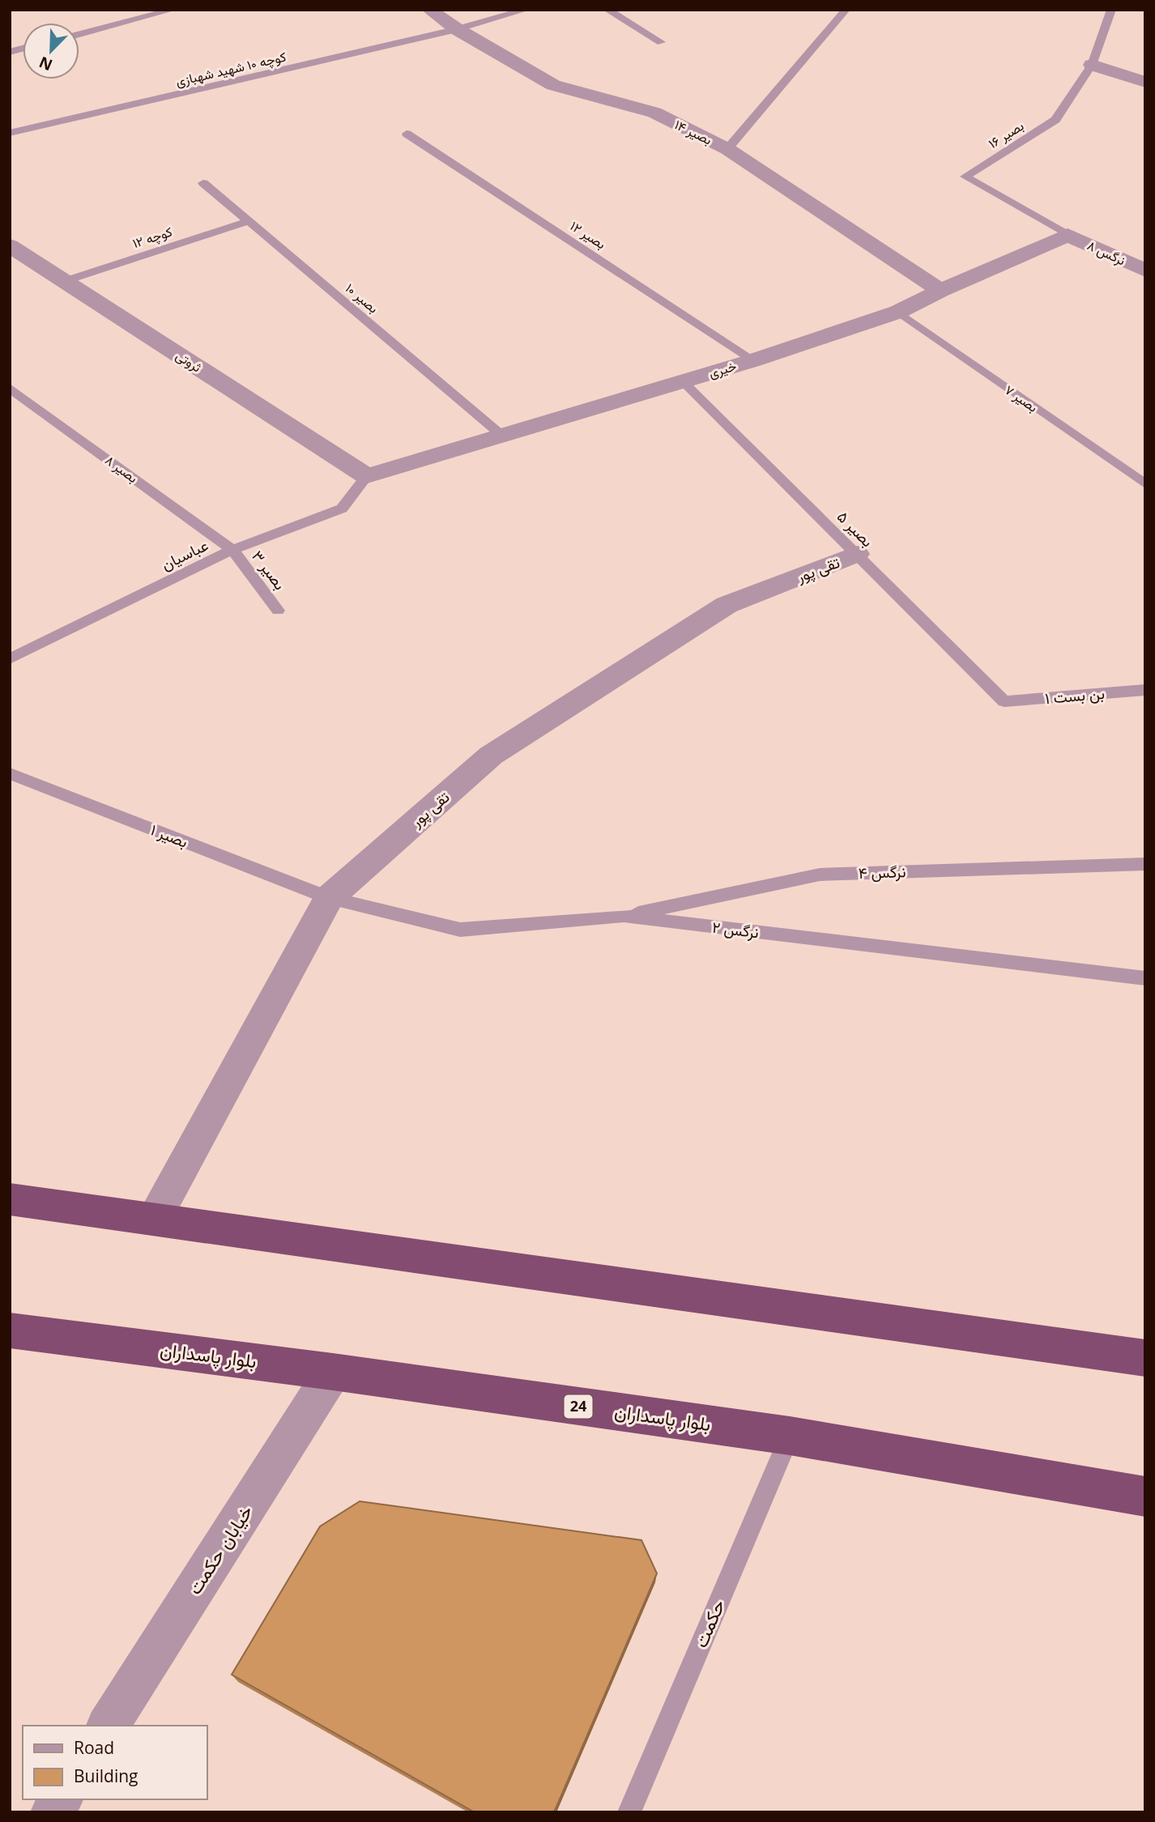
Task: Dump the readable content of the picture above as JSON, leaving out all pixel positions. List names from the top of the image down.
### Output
{
  "streets": {
    "highway": ["بلوار پاسداران", "24"],
    "street": [
      "بصیر ۱۴",
      "نرگس ۸",
      "ثروتی",
      "خیری",
      "تقی پور",
      "خیابان حکمت"
    ],
    "lane": [
      "کوچه ۱۰ شهید شهبازی",
      "بصیر ۱۶",
      "بصیر ۱۲",
      "کوچه ۱۲",
      "بصیر ۱۰",
      "بصیر ۷",
      "بصیر ۸",
      "بصیر ۵",
      "عباسیان",
      "بصیر ۳",
      "بن بست ۱",
      "بصیر ۱",
      "نرگس ۴",
      "نرگس ۲",
      "حکمت"
    ]
  },
  "crossings": [
    ["کوچه ۱۰ شهید شهبازی", "بصیر ۱۴"],
    ["بصیر ۱۴", "خیری"],
    ["بصیر ۱۶", "نرگس ۸"],
    ["بصیر ۱۶", "خیری"],
    ["بصیر ۱۲", "خیری"],
    ["کوچه ۱۲", "بصیر ۱۰"],
    ["کوچه ۱۲", "ثروتی"],
    ["نرگس ۸", "خیری"],
    ["بصیر ۱۰", "خیری"],
    ["ثروتی", "خیری"],
    ["ثروتی", "عباسیان"],
    ["خیری", "بصیر ۷"],
    ["خیری", "بصیر ۵"],
    ["خیری", "عباسیان"],
    ["بصیر ۸", "عباسیان"],
    ["بصیر ۸", "بصیر ۳"],
    ["بصیر ۵", "تقی پور"],
    ["بصیر ۵", "بن بست ۱"],
    ["عباسیان", "بصیر ۳"],
    ["تقی پور", "بصیر ۱"],
    ["تقی پور", "نرگس ۲"],
    ["بصیر ۱", "نرگس ۲"],
    ["نرگس ۴", "نرگس ۲"],
    ["بلوار پاسداران", "خیابان حکمت"],
    ["بلوار پاسداران", "حکمت"]
  ],
  "legend": ["Road", "Building"],
  "north": "bottom left"
}
